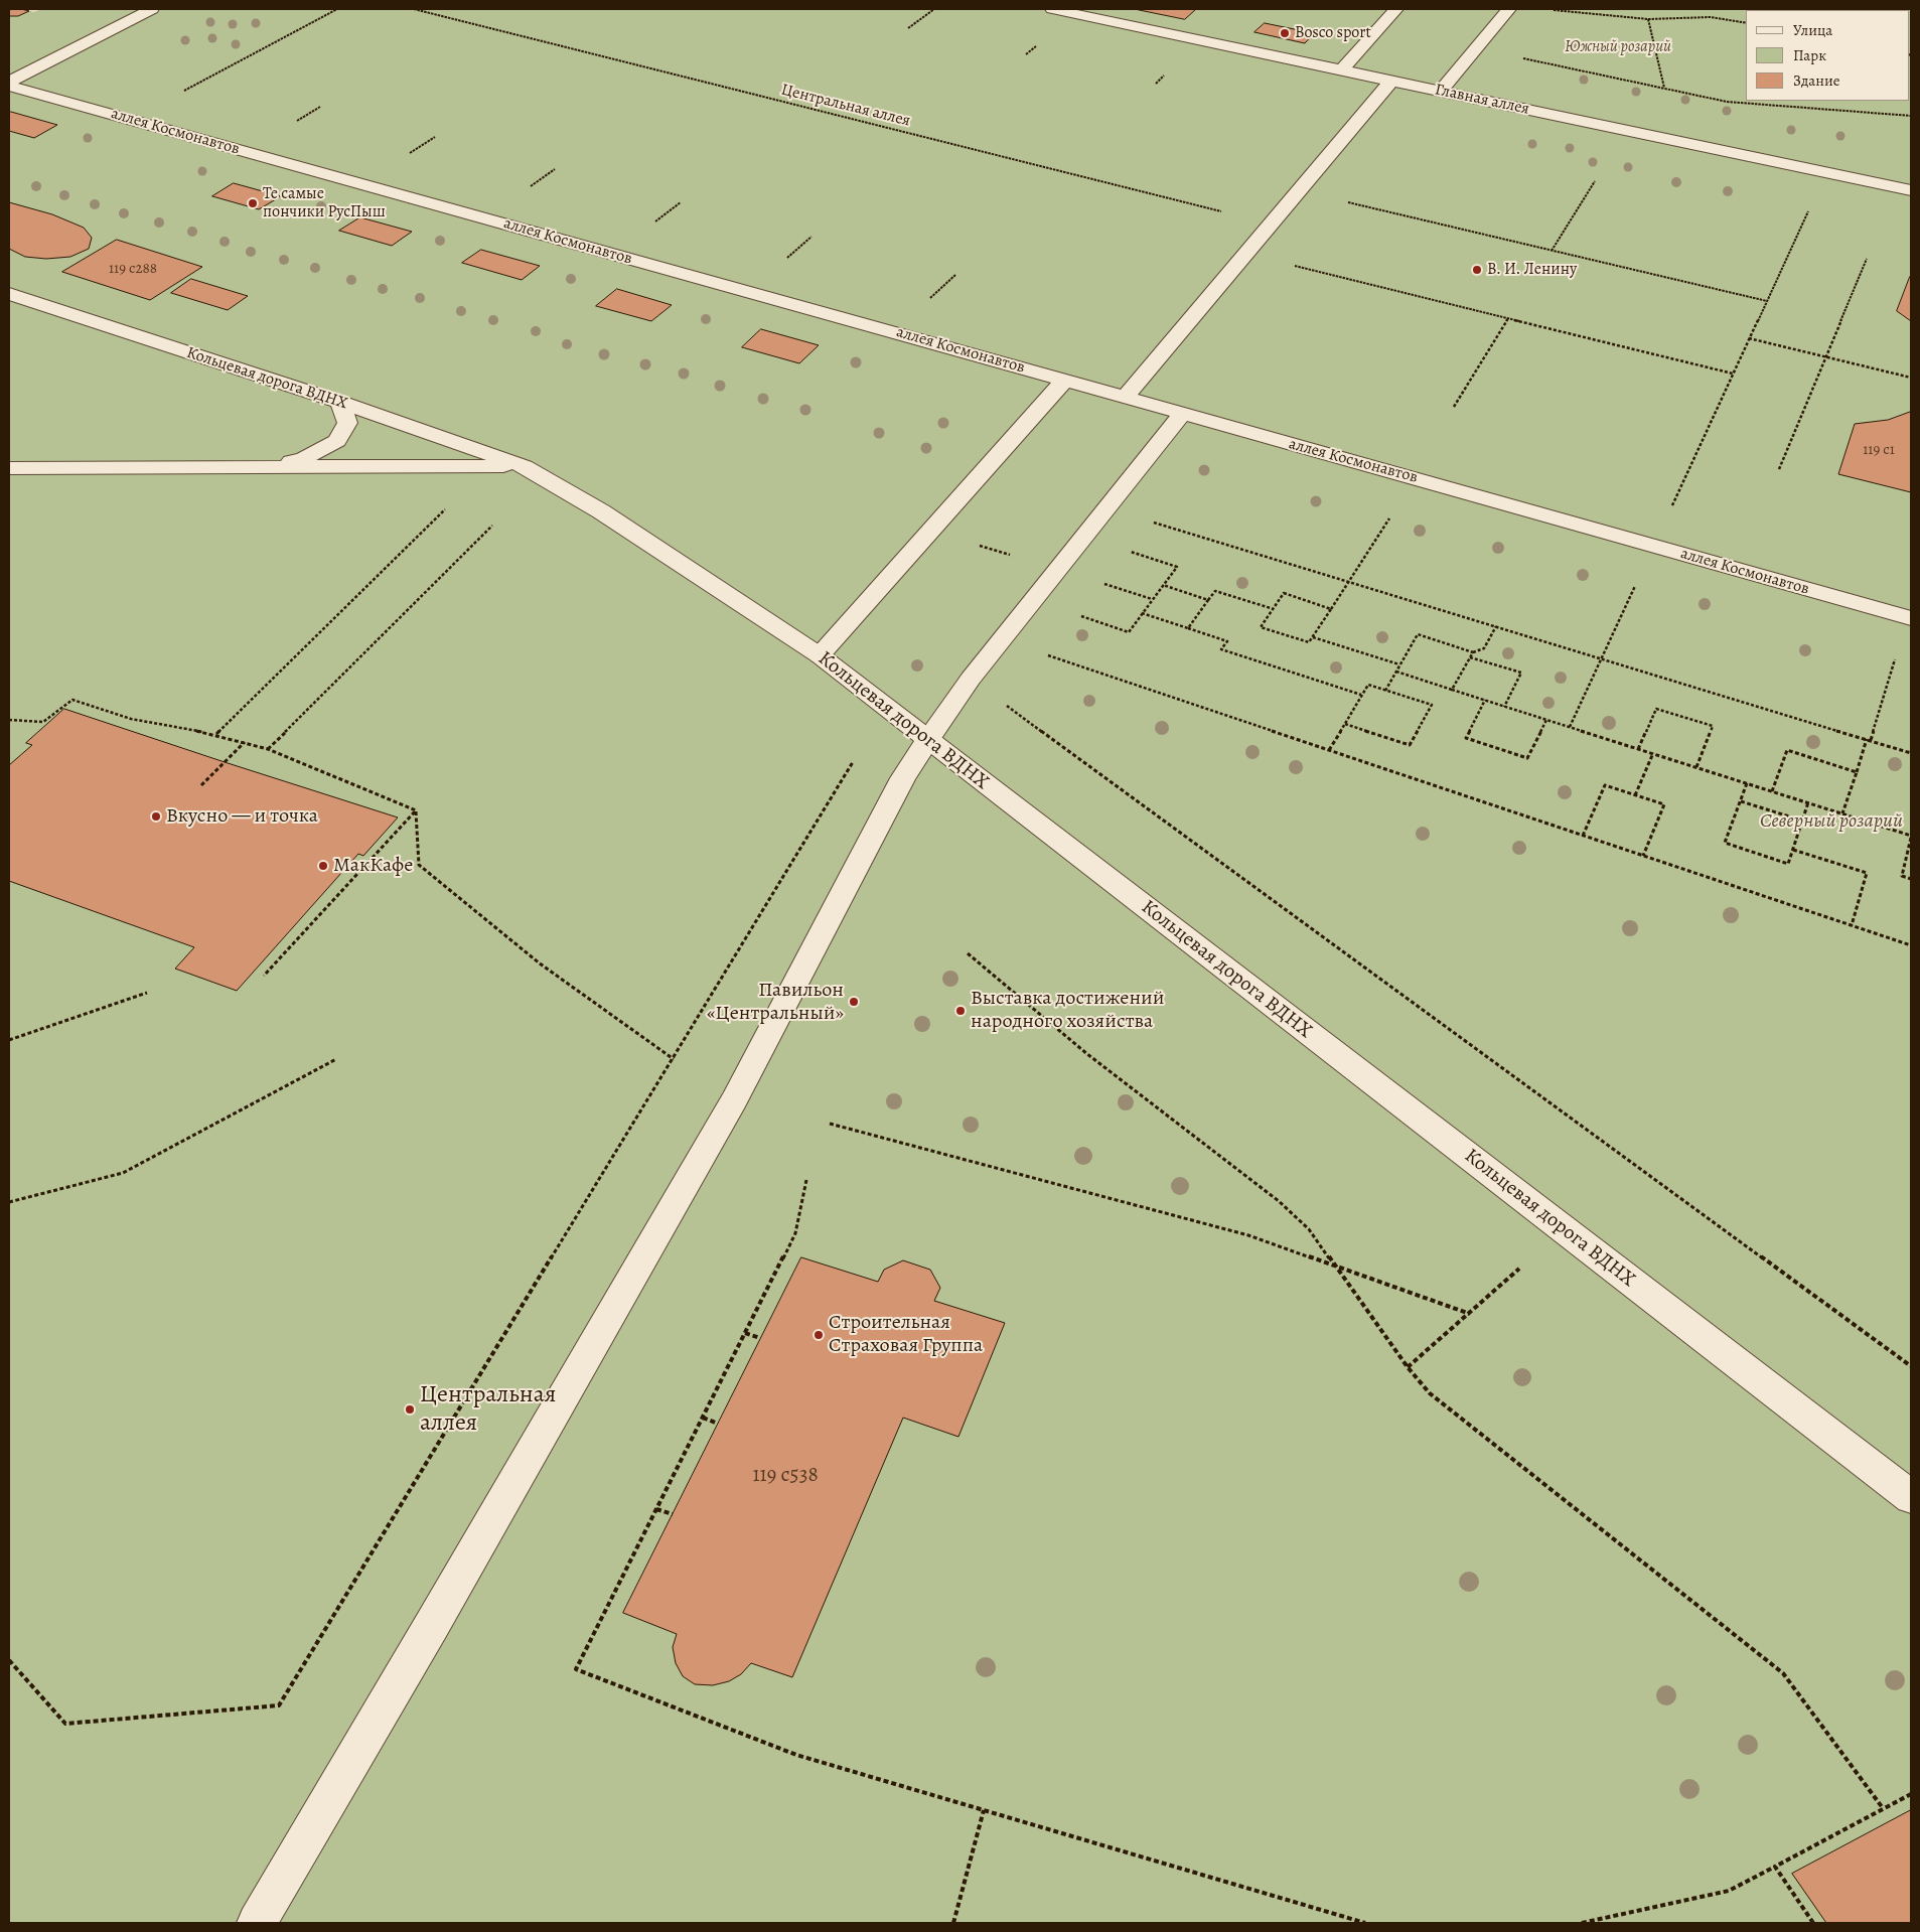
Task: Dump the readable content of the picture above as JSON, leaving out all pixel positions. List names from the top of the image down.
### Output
{
  "streets": {
    "street": ["Главная аллея", "аллея Космонавтов", "Кольцевая дорога ВДНХ"],
    "path": ["Центральная аллея"]
  },
  "parks": ["Южный розарий", "Северный розарий"],
  "places": [
    "Bosco sport",
    "Те самые пончики РусПыш",
    "В. И. Ленину",
    "Вкусно — и точка",
    "МакКафе",
    "Павильон «Центральный»",
    "Выставка достижений народного хозяйства",
    "Строительная Страховая Группа",
    "Центральная аллея"
  ],
  "house_numbers": ["119 с288", "119 с1", "119 с538"],
  "legend": ["Улица", "Парк", "Здание"]
}
